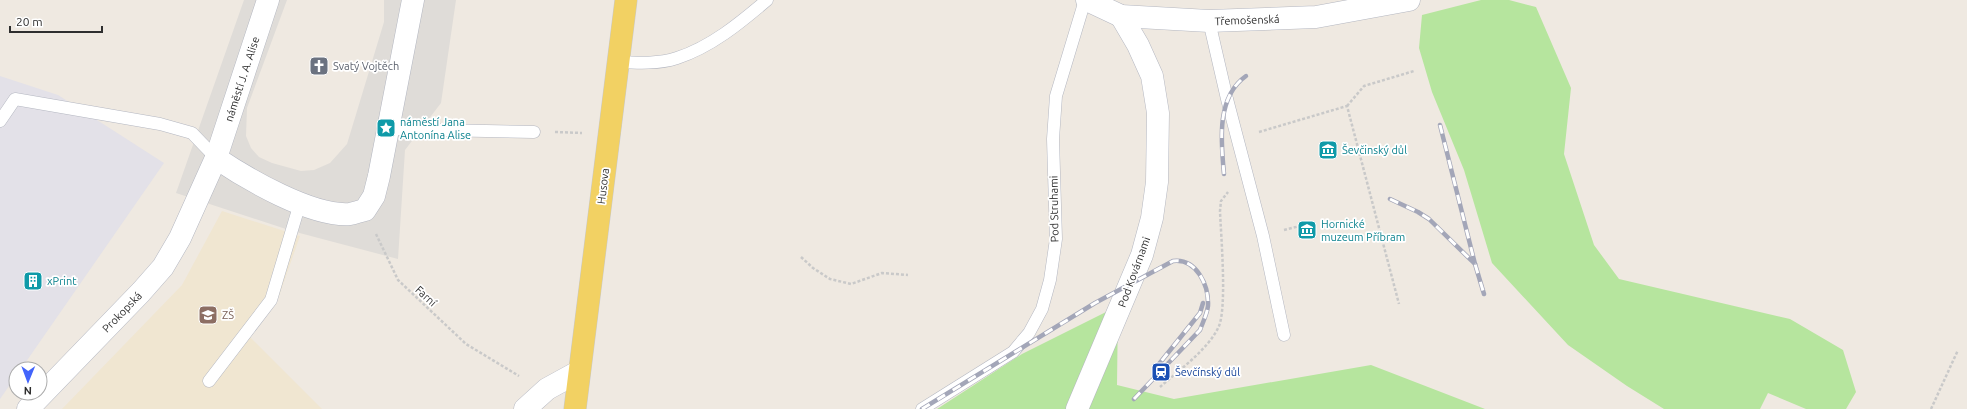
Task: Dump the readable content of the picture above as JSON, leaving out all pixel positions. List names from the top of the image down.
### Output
{
  "streets": {
    "main road": ["Husova"],
    "street": [
      "Třemošenská",
      "náměstí J. A. Alise",
      "Pod Kovárnami",
      "Prokopská"
    ],
    "lane": ["Pod Struhami"],
    "path": ["Farní"]
  },
  "crossings": [
    ["Třemošenská", "Pod Struhami"],
    ["Třemošenská", "Pod Kovárnami"],
    ["náměstí J. A. Alise", "Prokopská"]
  ],
  "places": {
    "church": ["Svatý Vojtěch"],
    "place": ["náměstí Jana Antonína Alise"],
    "museum": ["Ševčinský důl", "Hornické muzeum Příbram"],
    "building": ["xPrint"],
    "school or university": ["ZŠ"],
    "station": ["Ševčínský důl"]
  },
  "scale_bar": "20 m",
  "north": "bottom"
}
